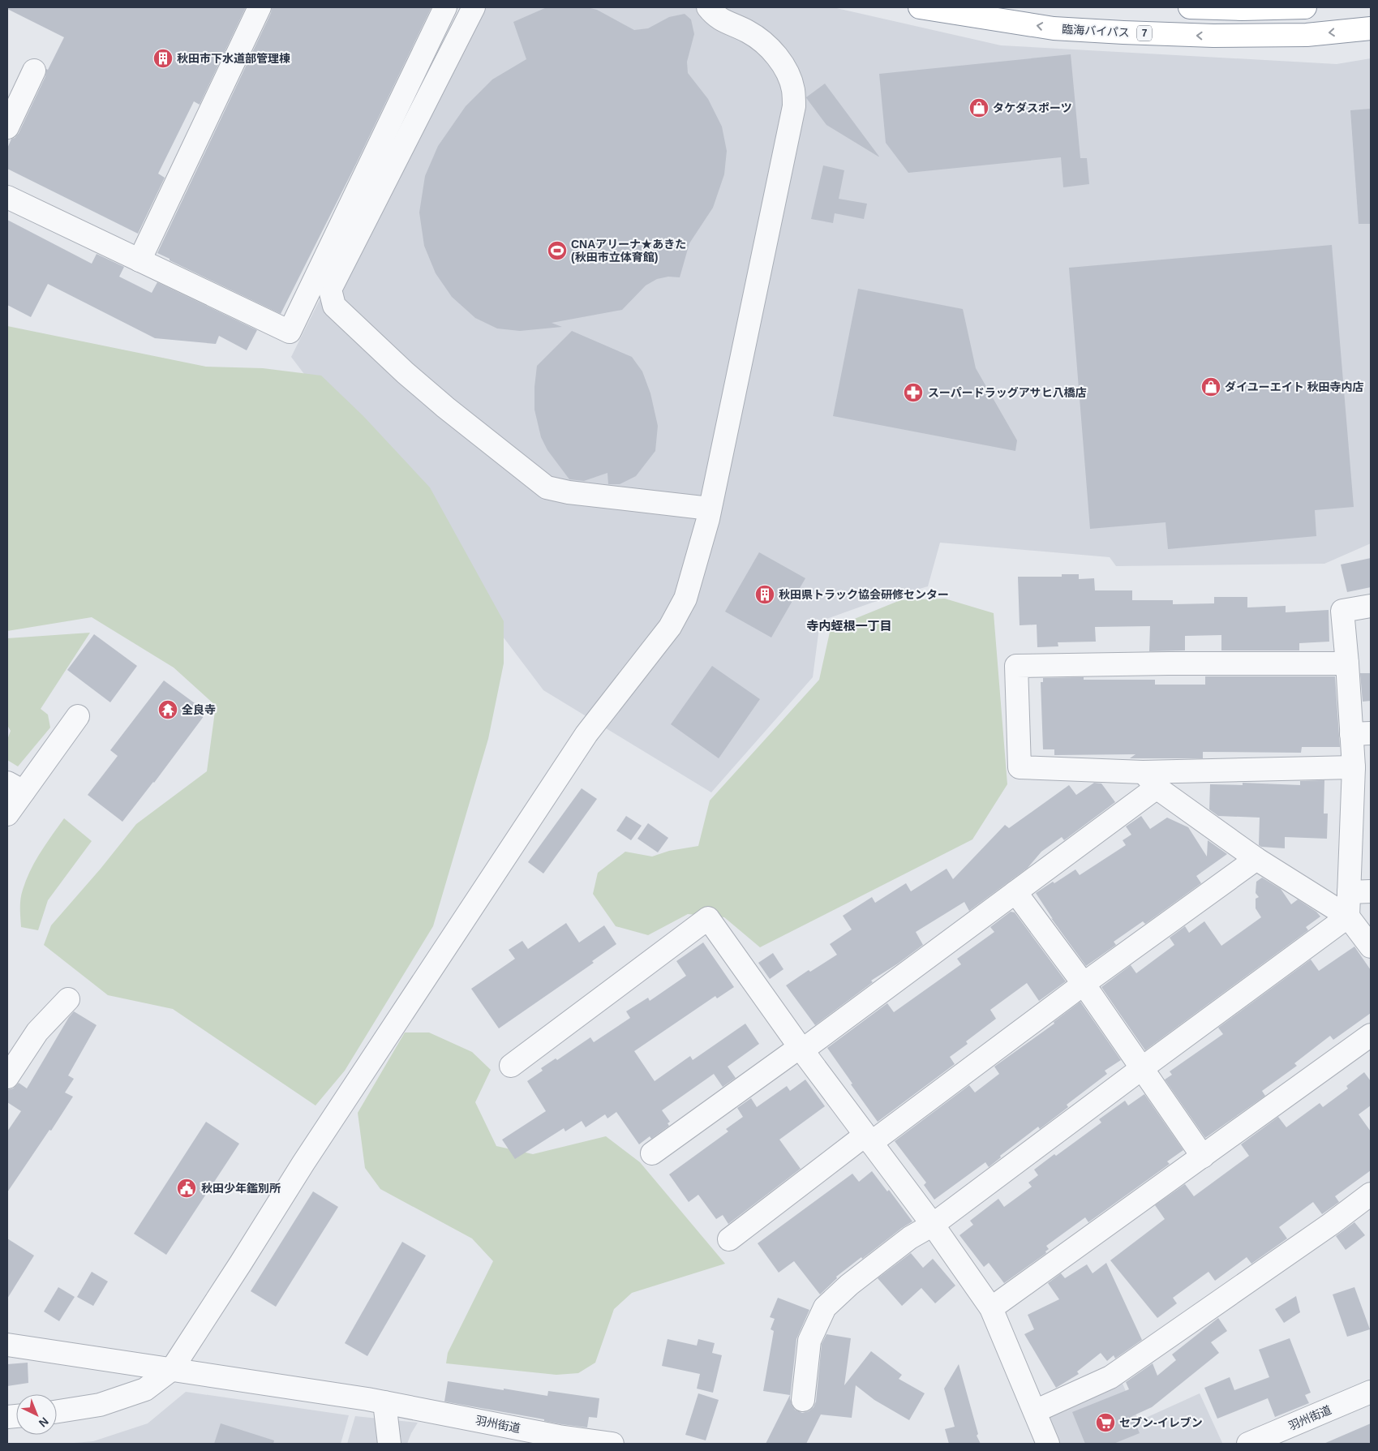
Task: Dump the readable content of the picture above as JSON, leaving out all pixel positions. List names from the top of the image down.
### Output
{
  "streets": {
    "highway": ["臨海バイパス", "7"],
    "street": ["羽州街道"]
  },
  "one_way": ["臨海バイパス"],
  "districts": ["寺内蛭根一丁目"],
  "places": {
    "building": ["秋田市下水道部管理棟", "秋田県トラック協会研修センター"],
    "shop": ["タケダスポーツ", "ダイユーエイト 秋田寺内店"],
    "sports": ["CNAアリーナ★あきた (秋田市立体育館)"],
    "pharmacy": ["スーパードラッグアサヒ八橋店"],
    "temple": ["全良寺"],
    "public building": ["秋田少年鑑別所"],
    "supermarket": ["セブン-イレブン"]
  },
  "north": "bottom right"
}
